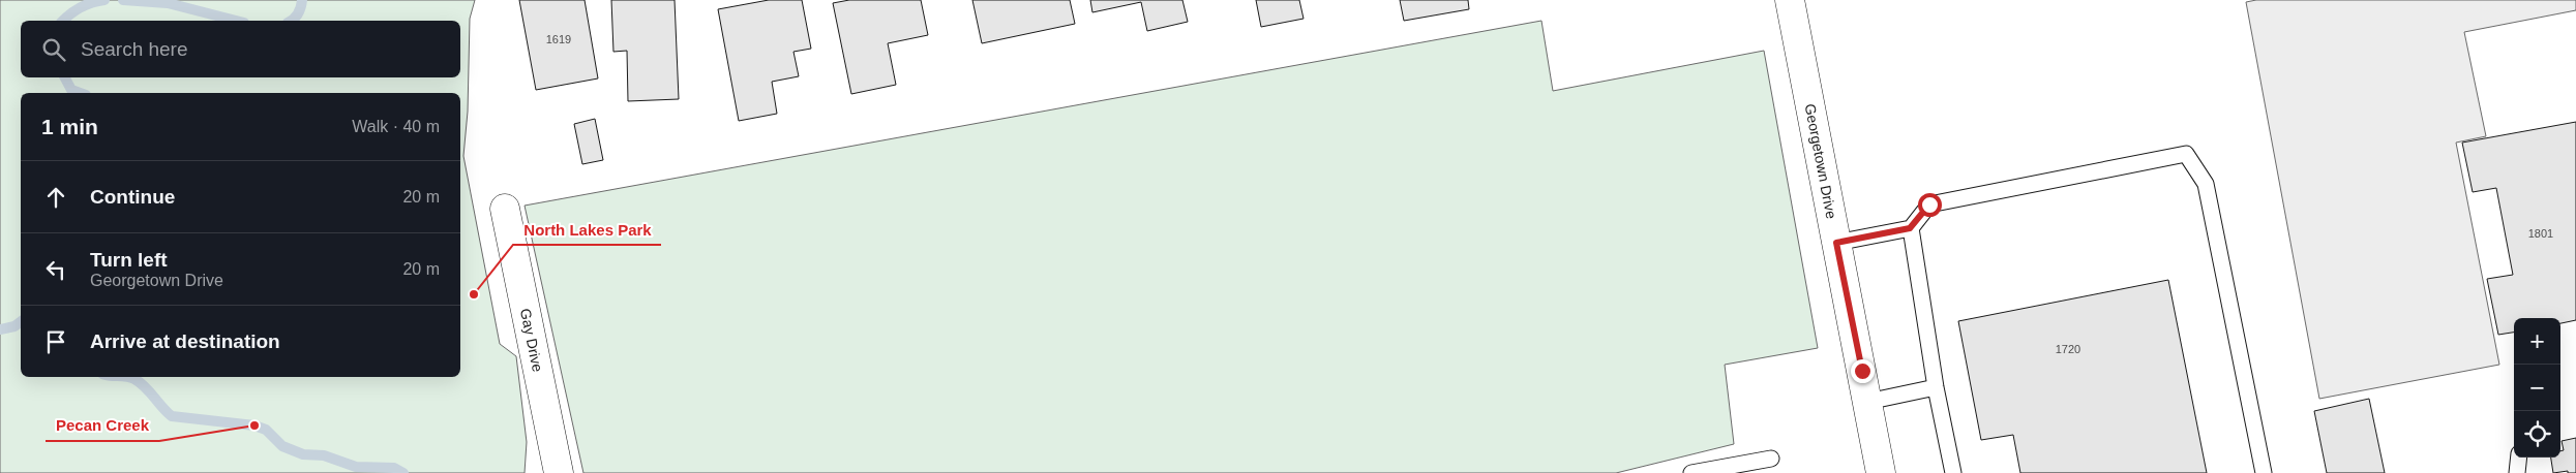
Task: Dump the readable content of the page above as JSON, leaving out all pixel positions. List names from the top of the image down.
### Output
{
  "streets": {
    "street": ["Georgetown Drive", "Gay Drive"]
  },
  "places": ["North Lakes Park", "Pecan Creek"],
  "house_numbers": ["1619", "1801", "1720"],
  "page": {
    "search": "Search here",
    "heading": ["1 min", "Walk · 40 m"],
    "list": [
      ["Continue", "20 m"],
      ["Turn left", "Georgetown Drive", "20 m"],
      "Arrive at destination"
    ],
    "map_buttons": ["+", "−"]
  }
}
